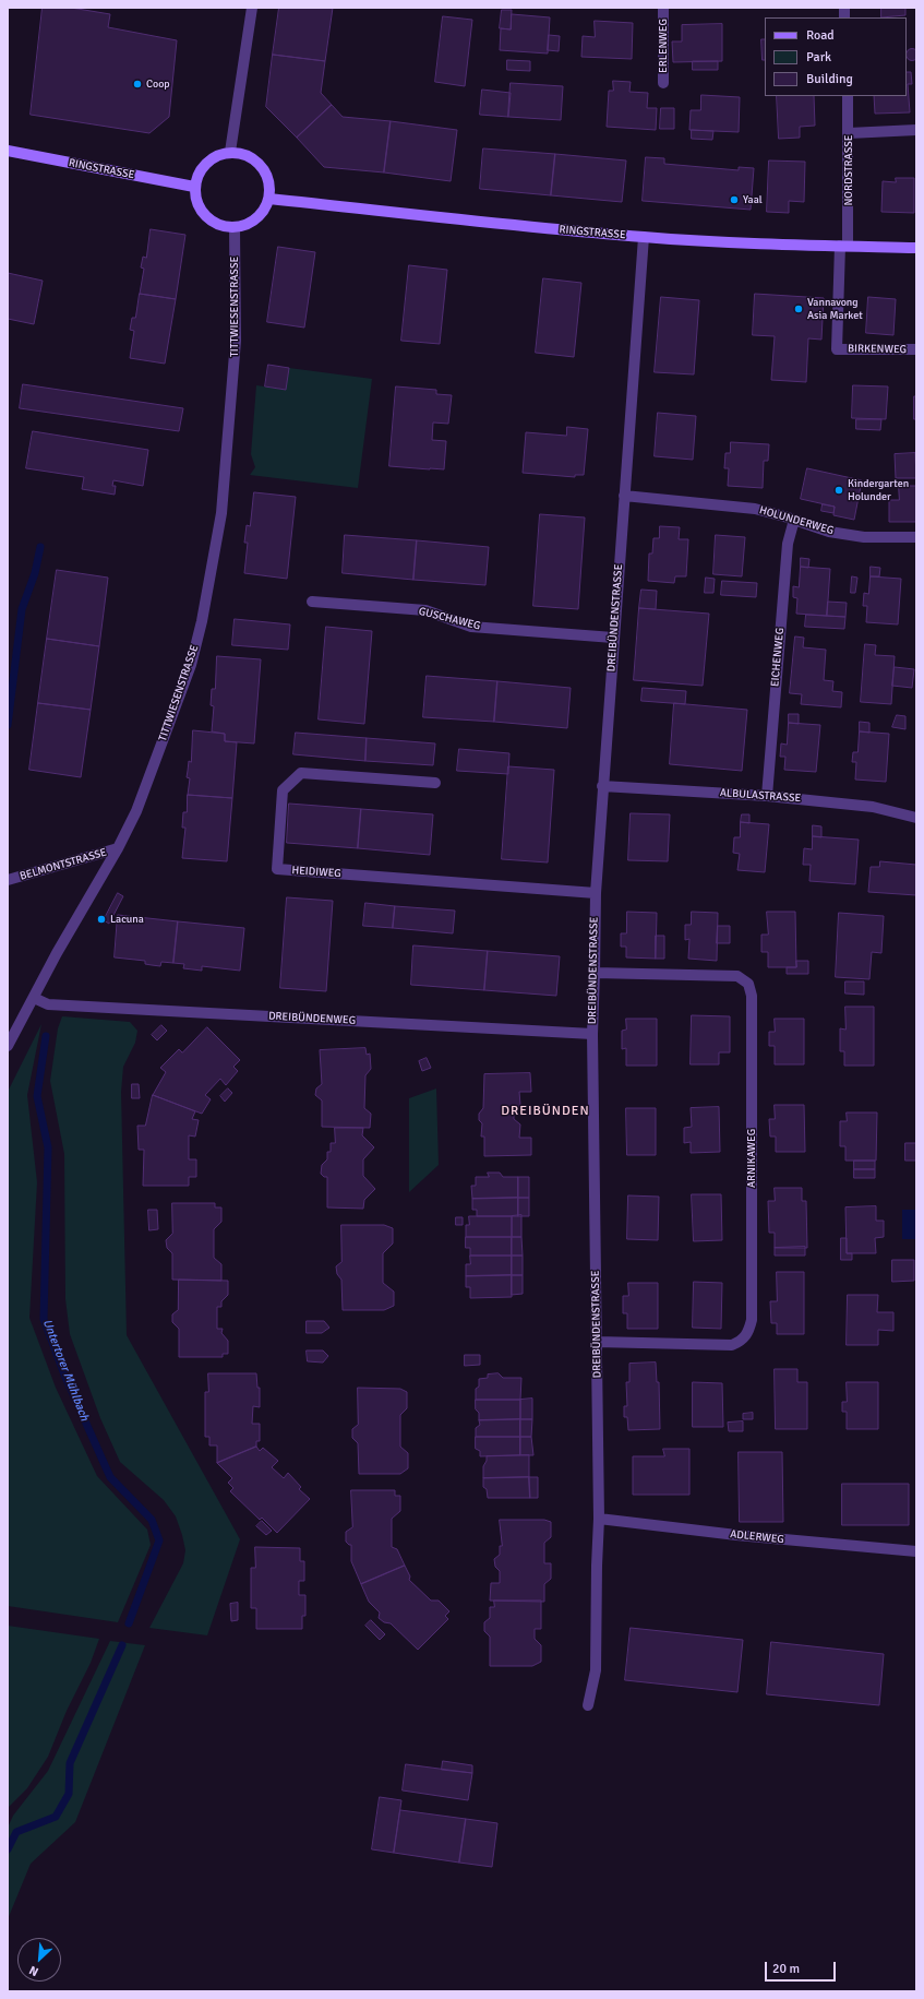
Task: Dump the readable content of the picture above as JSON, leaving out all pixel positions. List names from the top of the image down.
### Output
{
  "streets": {
    "main road": ["RINGSTRASSE"],
    "street": [
      "ERLENWEG",
      "NORDSTRASSE",
      "TITTWIESENSTRASSE",
      "BIRKENWEG",
      "HOLUNDERWEG",
      "DREIBÜNDENSTRASSE",
      "GUSCHAWEG",
      "EICHENWEG",
      "ALBULASTRASSE",
      "BELMONTSTRASSE",
      "HEIDIWEG",
      "DREIBÜNDENWEG",
      "ARNIKAWEG",
      "ADLERWEG"
    ]
  },
  "crossings": [
    ["RINGSTRASSE", "NORDSTRASSE"],
    ["RINGSTRASSE", "TITTWIESENSTRASSE"],
    ["RINGSTRASSE", "BIRKENWEG"],
    ["RINGSTRASSE", "DREIBÜNDENSTRASSE"],
    ["NORDSTRASSE", "BIRKENWEG"],
    ["TITTWIESENSTRASSE", "BELMONTSTRASSE"],
    ["TITTWIESENSTRASSE", "DREIBÜNDENWEG"],
    ["HOLUNDERWEG", "DREIBÜNDENSTRASSE"],
    ["HOLUNDERWEG", "EICHENWEG"],
    ["DREIBÜNDENSTRASSE", "GUSCHAWEG"],
    ["DREIBÜNDENSTRASSE", "ALBULASTRASSE"],
    ["DREIBÜNDENSTRASSE", "HEIDIWEG"],
    ["DREIBÜNDENSTRASSE", "DREIBÜNDENWEG"],
    ["DREIBÜNDENSTRASSE", "ARNIKAWEG"],
    ["DREIBÜNDENSTRASSE", "ADLERWEG"],
    ["EICHENWEG", "ALBULASTRASSE"]
  ],
  "districts": ["DREIBÜNDEN"],
  "water": ["Untertorer Mühlbach"],
  "places": [
    "Coop",
    "Yaal",
    "Vannavong Asia Market",
    "Kindergarten Holunder",
    "Lacuna"
  ],
  "legend": ["Road", "Park", "Building"],
  "scale_bar": "20 m",
  "north": "bottom left"
}
